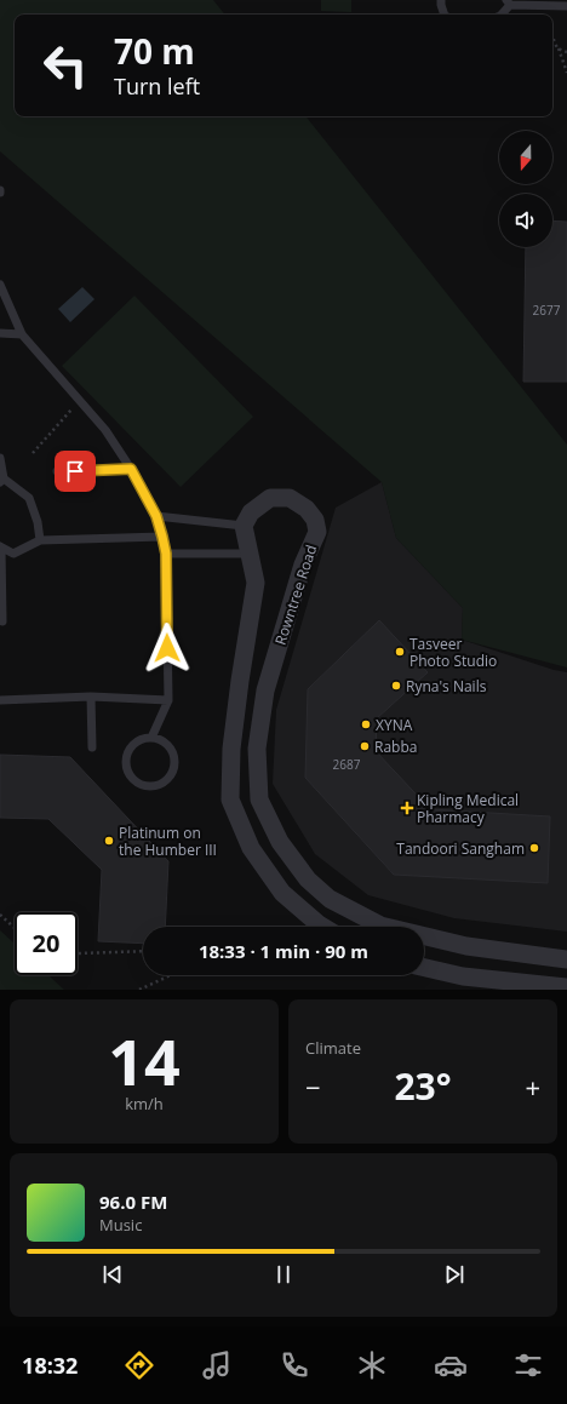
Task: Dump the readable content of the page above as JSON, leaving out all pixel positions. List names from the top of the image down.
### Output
{
  "streets": {
    "street": ["Rowntree Road"]
  },
  "places": {
    "other": [
      "Tasveer Photo Studio",
      "Ryna's Nails",
      "XYNA",
      "Rabba",
      "Platinum on the Humber III",
      "Tandoori Sangham"
    ],
    "health": ["Kipling Medical Pharmacy"]
  },
  "house_numbers": ["2677", "2687"],
  "north": "bottom",
  "page": {
    "turn": ["70 m", "Turn left"],
    "limit": "20",
    "trip": "18:33 · 1 min · 90 m",
    "tile": [
      ["14", "km/h"],
      "Climate"
    ],
    "heat": ["−", "23°", "+"],
    "song": ["96.0 FM", "Music"],
    "tabs": "18:32"
  }
}
